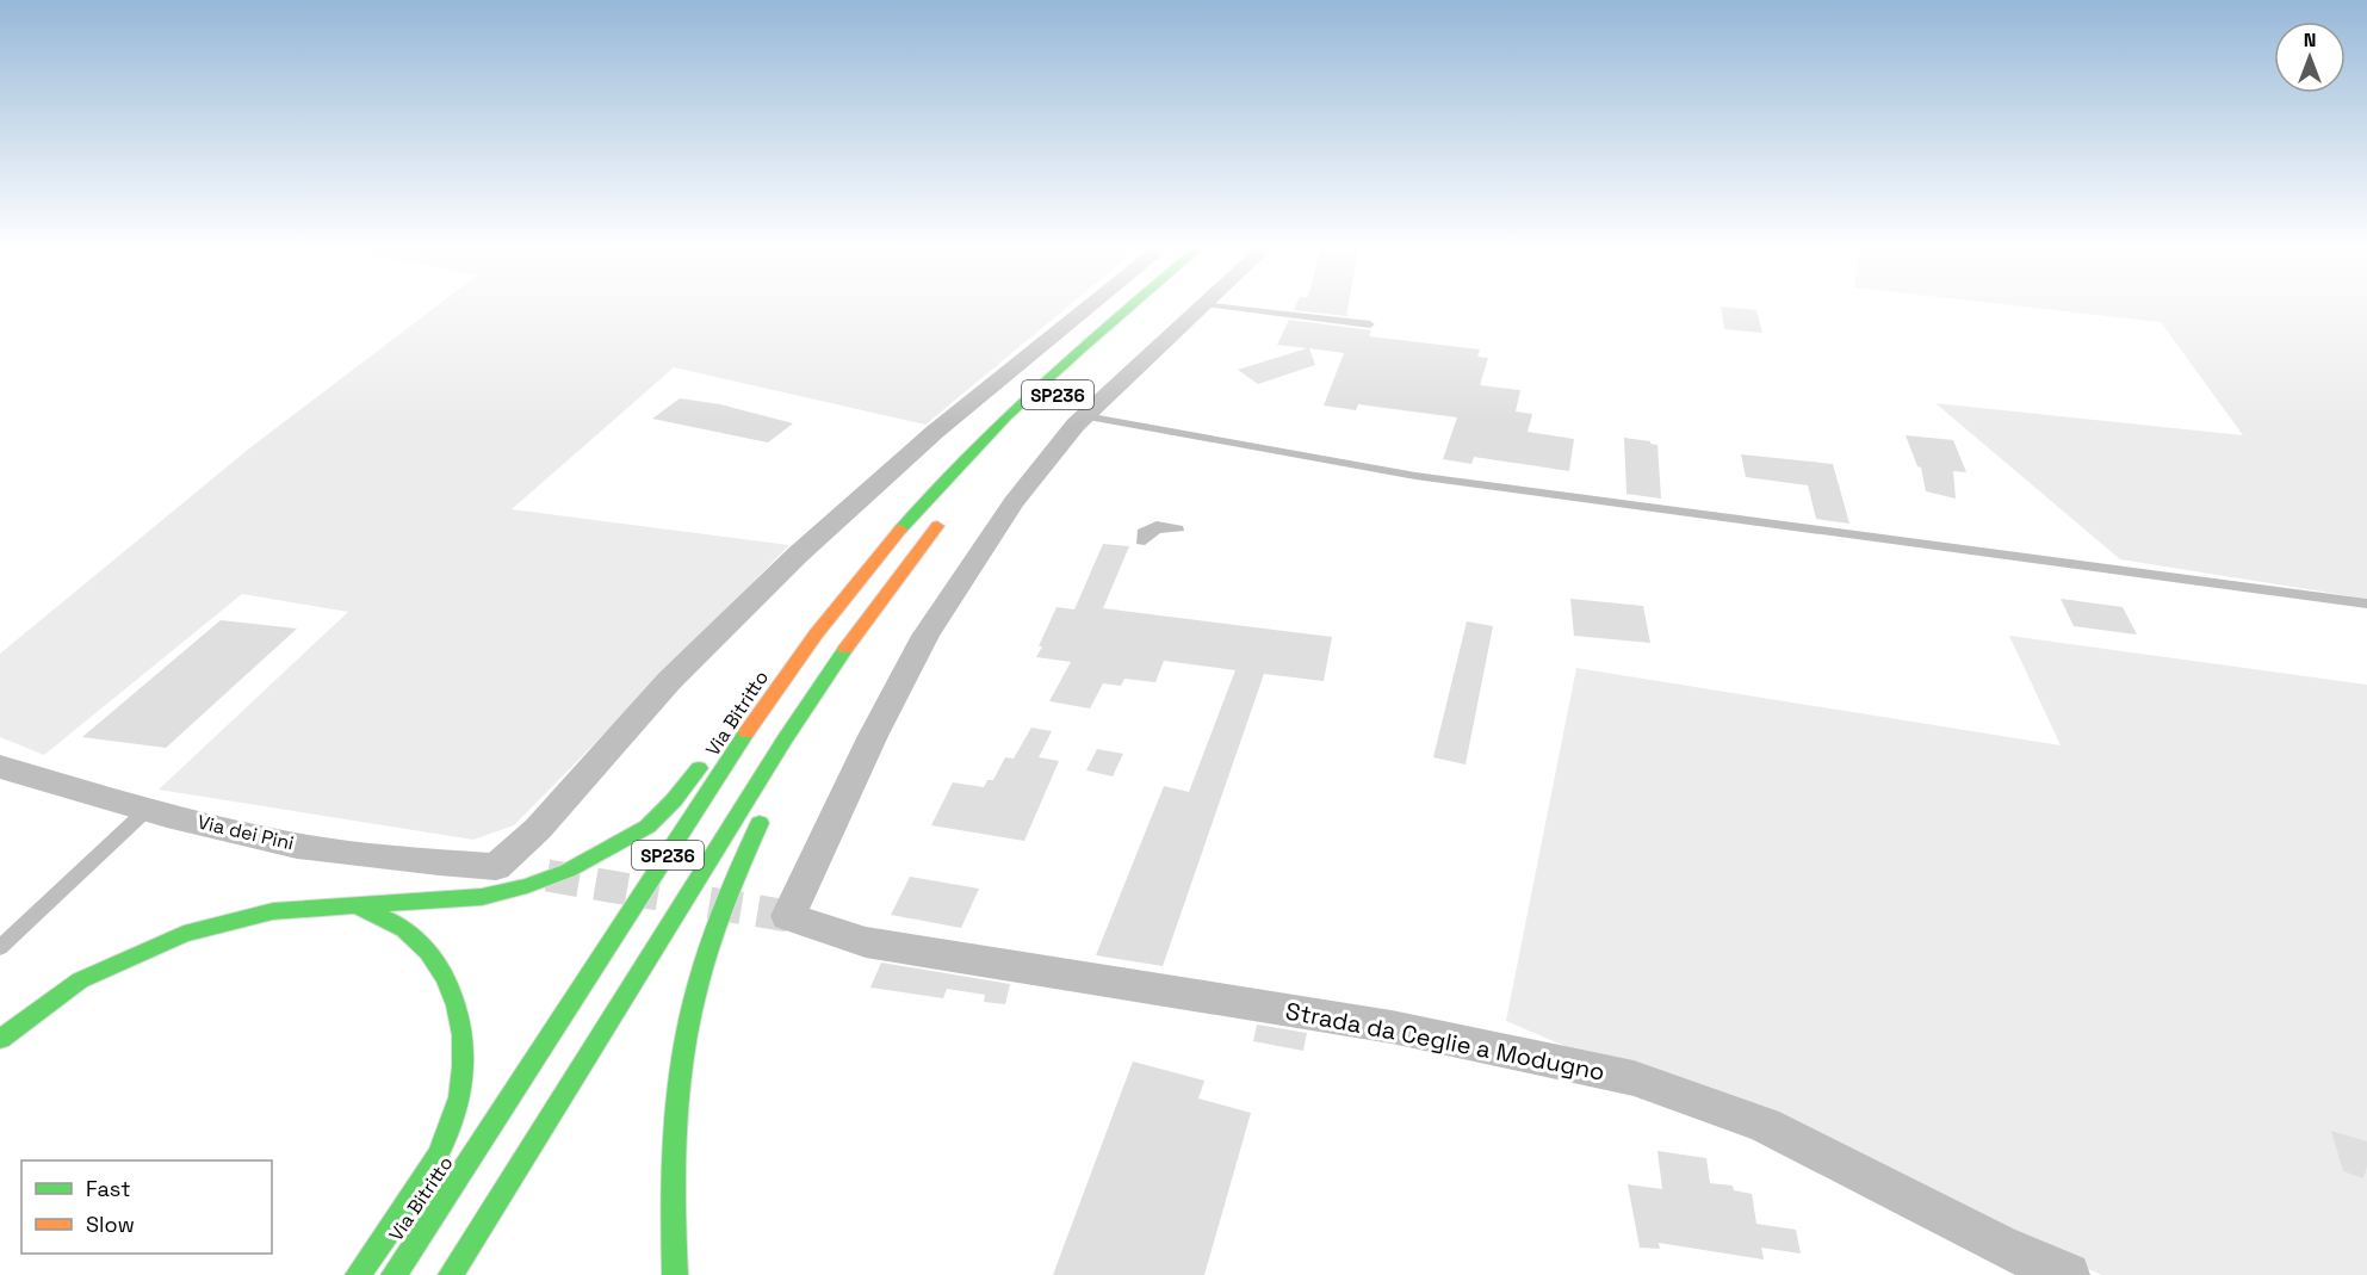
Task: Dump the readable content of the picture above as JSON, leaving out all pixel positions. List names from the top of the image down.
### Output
{
  "streets": {
    "highway": ["SP236", "Via Bitritto"],
    "street": ["Via dei Pini", "Strada da Ceglie a Modugno"]
  },
  "legend": ["Fast", "Slow"],
  "north": "top"
}
